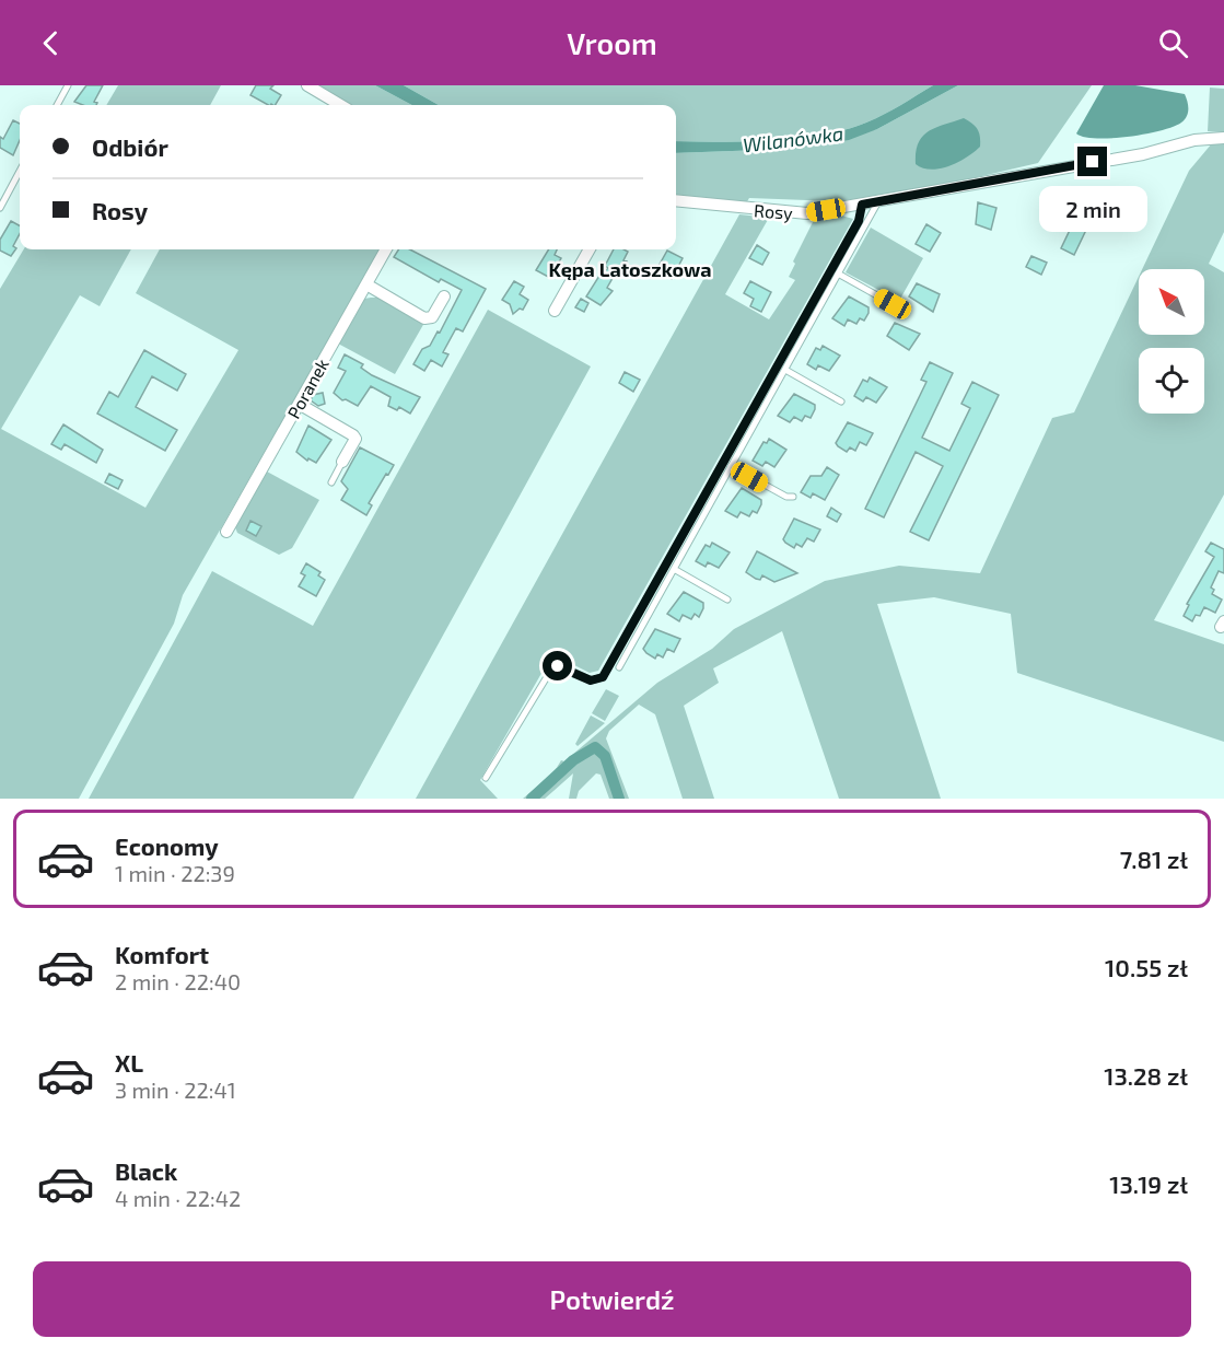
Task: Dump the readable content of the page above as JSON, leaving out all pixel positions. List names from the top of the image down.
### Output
{
  "streets": {
    "street": ["Rosy", "Poranek"]
  },
  "districts": ["Kępa Latoszkowa"],
  "water": ["Wilanówka"],
  "north": "top left",
  "page": {
    "header": "Vroom",
    "banner": ["Odbiór", "Rosy"],
    "bubble": "2 min",
    "list": [
      {
        "name": "Economy",
        "note": "1 min · 22:39",
        "value": "7.81 zł"
      },
      {
        "name": "Komfort",
        "note": "2 min · 22:40",
        "value": "10.55 zł"
      },
      {
        "name": "XL",
        "note": "3 min · 22:41",
        "value": "13.28 zł"
      },
      {
        "name": "Black",
        "note": "4 min · 22:42",
        "value": "13.19 zł"
      }
    ],
    "buttons": "Potwierdź"
  }
}
